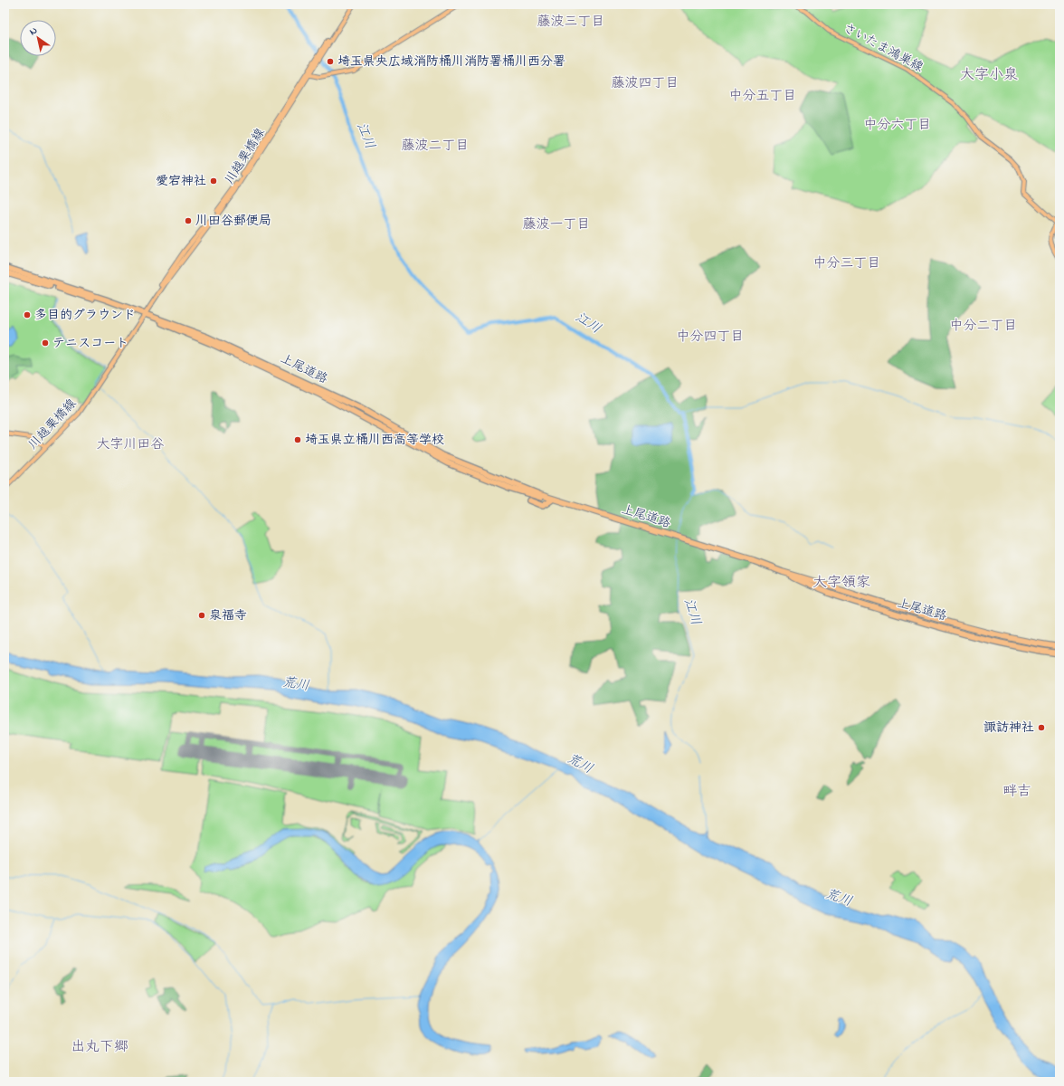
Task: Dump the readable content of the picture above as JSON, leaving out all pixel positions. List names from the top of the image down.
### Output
{
  "streets": {
    "highway": ["上尾道路"],
    "main road": ["さいたま鴻巣線", "川越栗橋線"]
  },
  "crossings": [
    ["川越栗橋線", "上尾道路"]
  ],
  "districts": [
    "藤波三丁目",
    "大字小泉",
    "藤波四丁目",
    "中分五丁目",
    "中分六丁目",
    "藤波二丁目",
    "藤波一丁目",
    "中分三丁目",
    "中分二丁目",
    "中分四丁目",
    "大字川田谷",
    "大字領家",
    "畔吉",
    "出丸下郷"
  ],
  "water": ["江川", "荒川"],
  "places": [
    "埼玉県央広域消防桶川消防署桶川西分署",
    "愛宕神社",
    "川田谷郵便局",
    "多目的グラウンド",
    "テニスコート",
    "埼玉県立桶川西高等学校",
    "泉福寺",
    "諏訪神社"
  ],
  "north": "top left"
}
